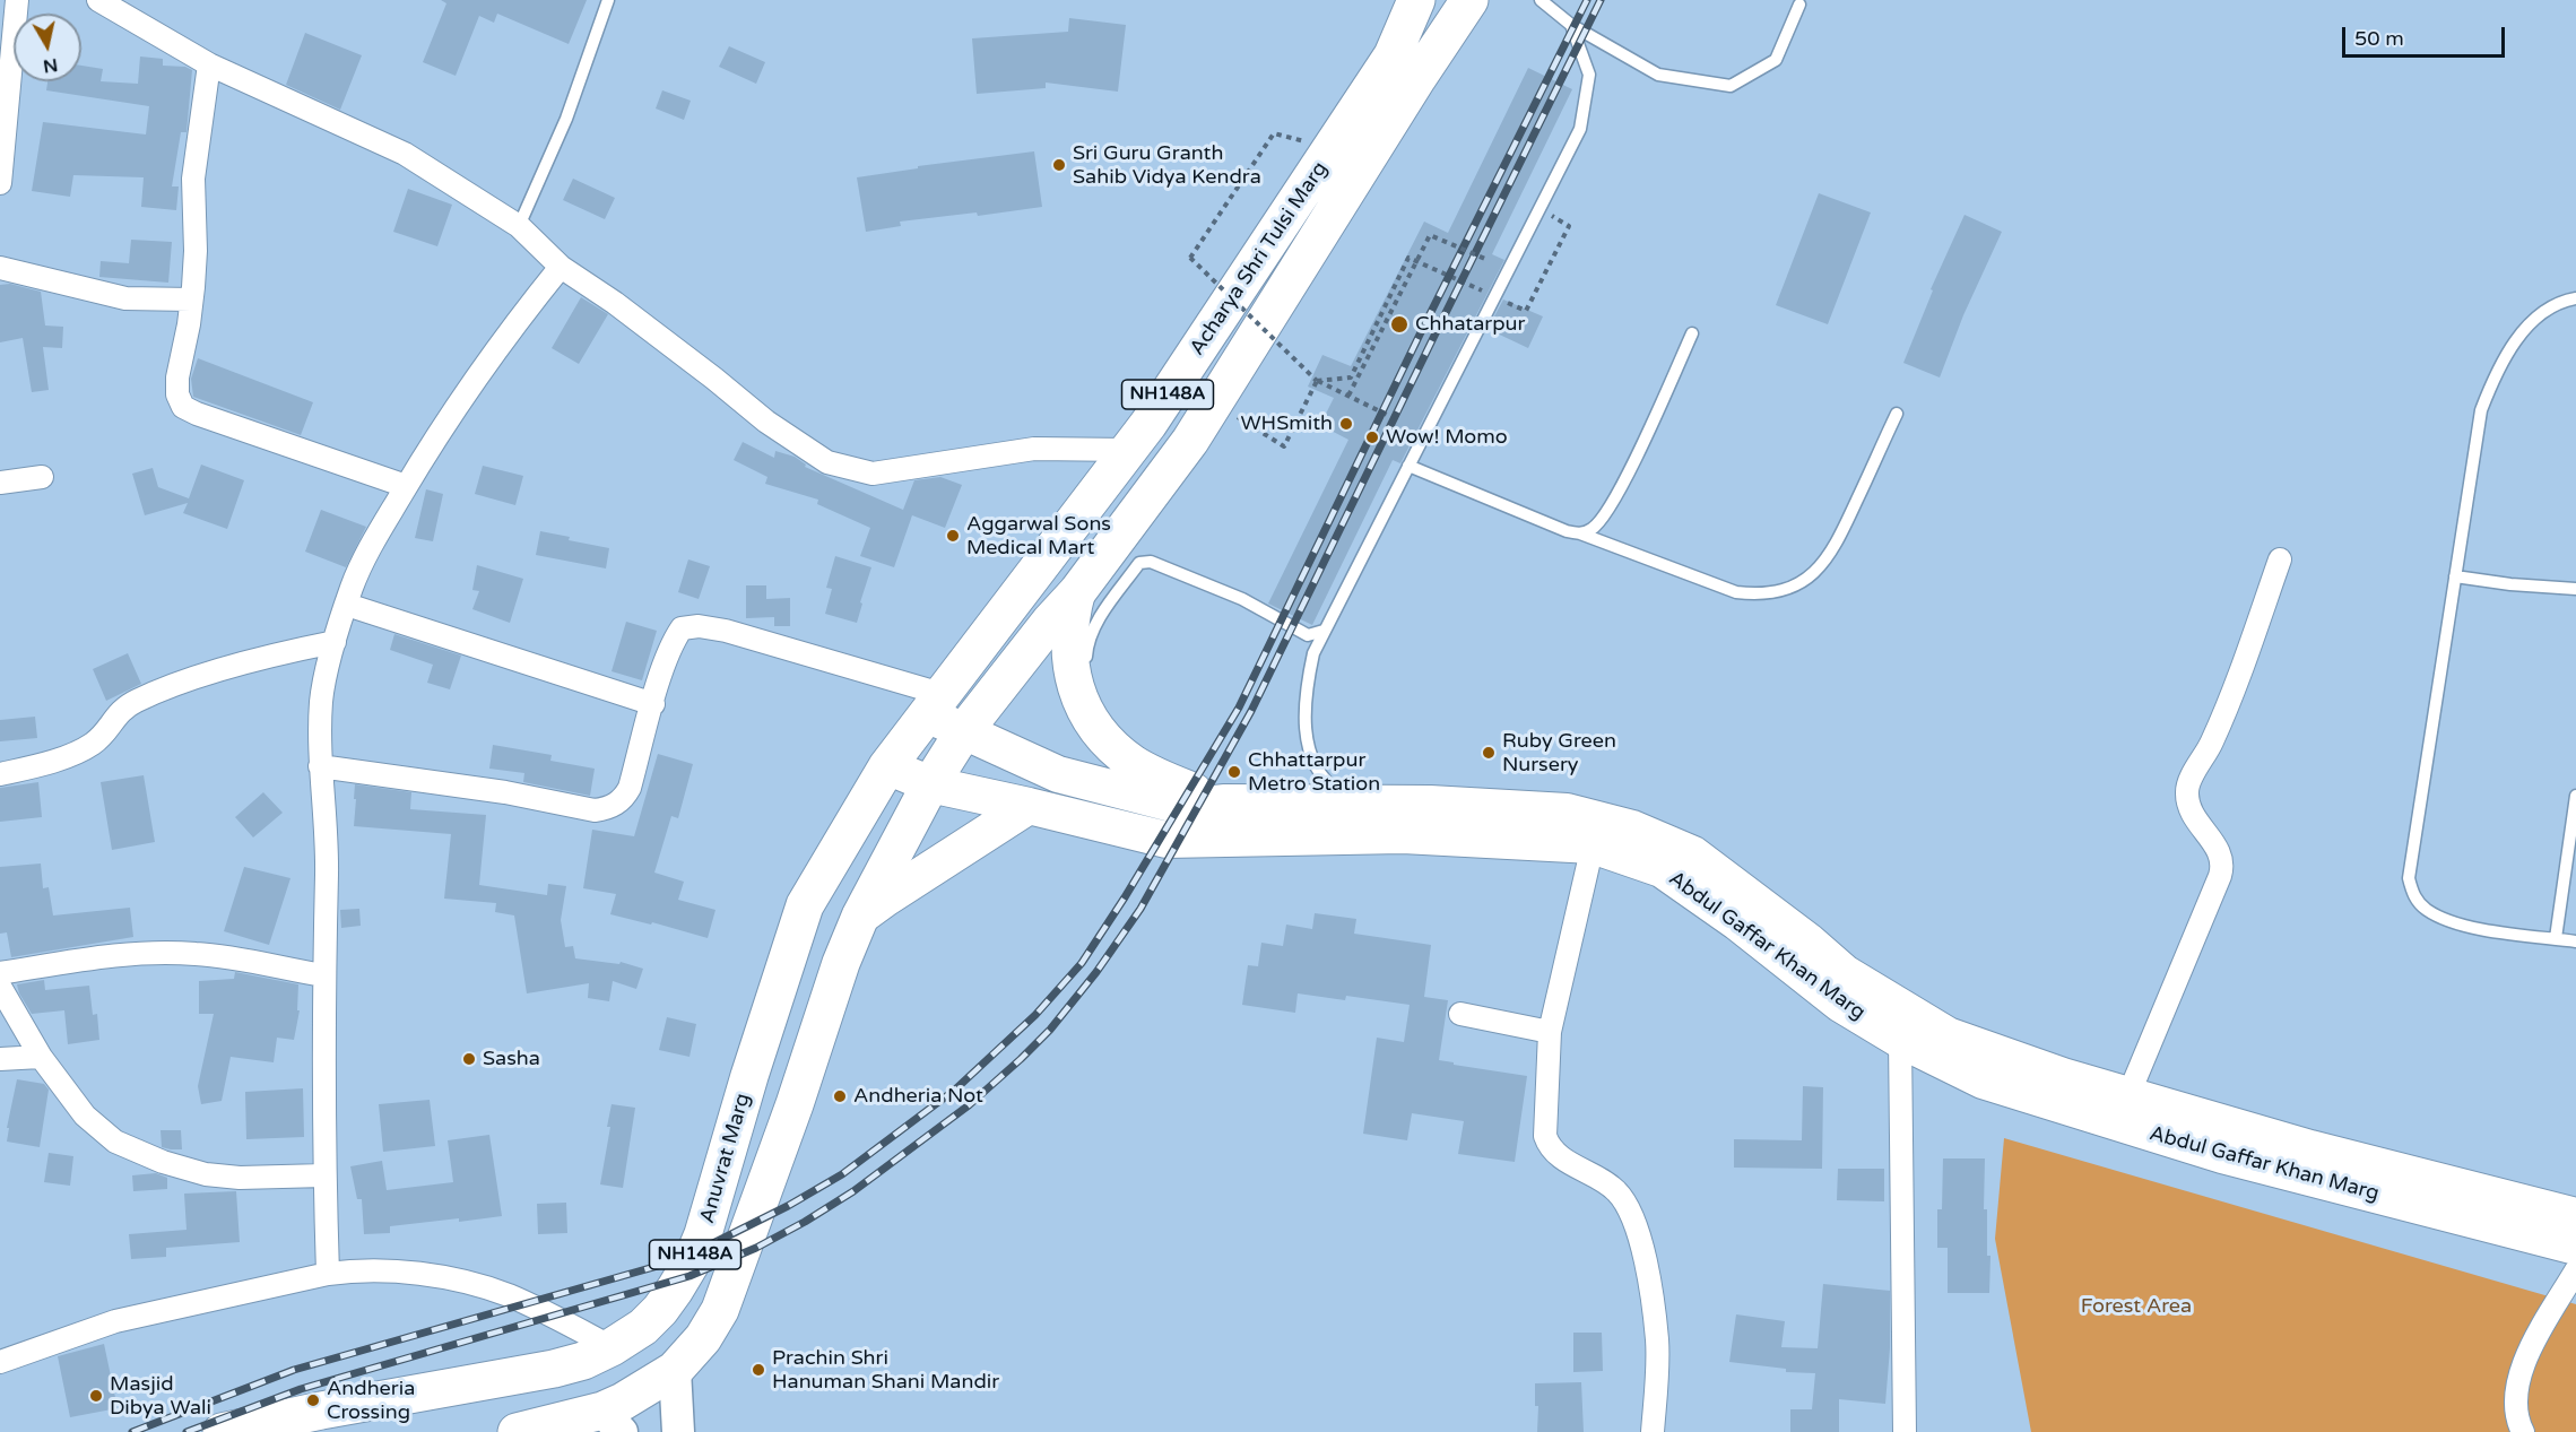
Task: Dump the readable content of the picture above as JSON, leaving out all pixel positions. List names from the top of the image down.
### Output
{
  "streets": {
    "highway": ["Acharya Shri Tulsi Marg", "NH148A", "Anuvrat Marg"],
    "main road": ["Abdul Gaffar Khan Marg"]
  },
  "crossings": [
    ["Acharya Shri Tulsi Marg", "Abdul Gaffar Khan Marg"],
    ["Acharya Shri Tulsi Marg", "Anuvrat Marg"],
    ["Abdul Gaffar Khan Marg", "Anuvrat Marg"]
  ],
  "parks": ["Forest Area"],
  "places": [
    "Sri Guru Granth Sahib Vidya Kendra",
    "Chhatarpur",
    "WHSmith",
    "Wow! Momo",
    "Aggarwal Sons Medical Mart",
    "Ruby Green Nursery",
    "Chhattarpur Metro Station",
    "Sasha",
    "Andheria Not",
    "Prachin Shri Hanuman Shani Mandir",
    "Masjid Dibya Wali",
    "Andheria Crossing"
  ],
  "scale_bar": "50 m",
  "north": "bottom"
}
